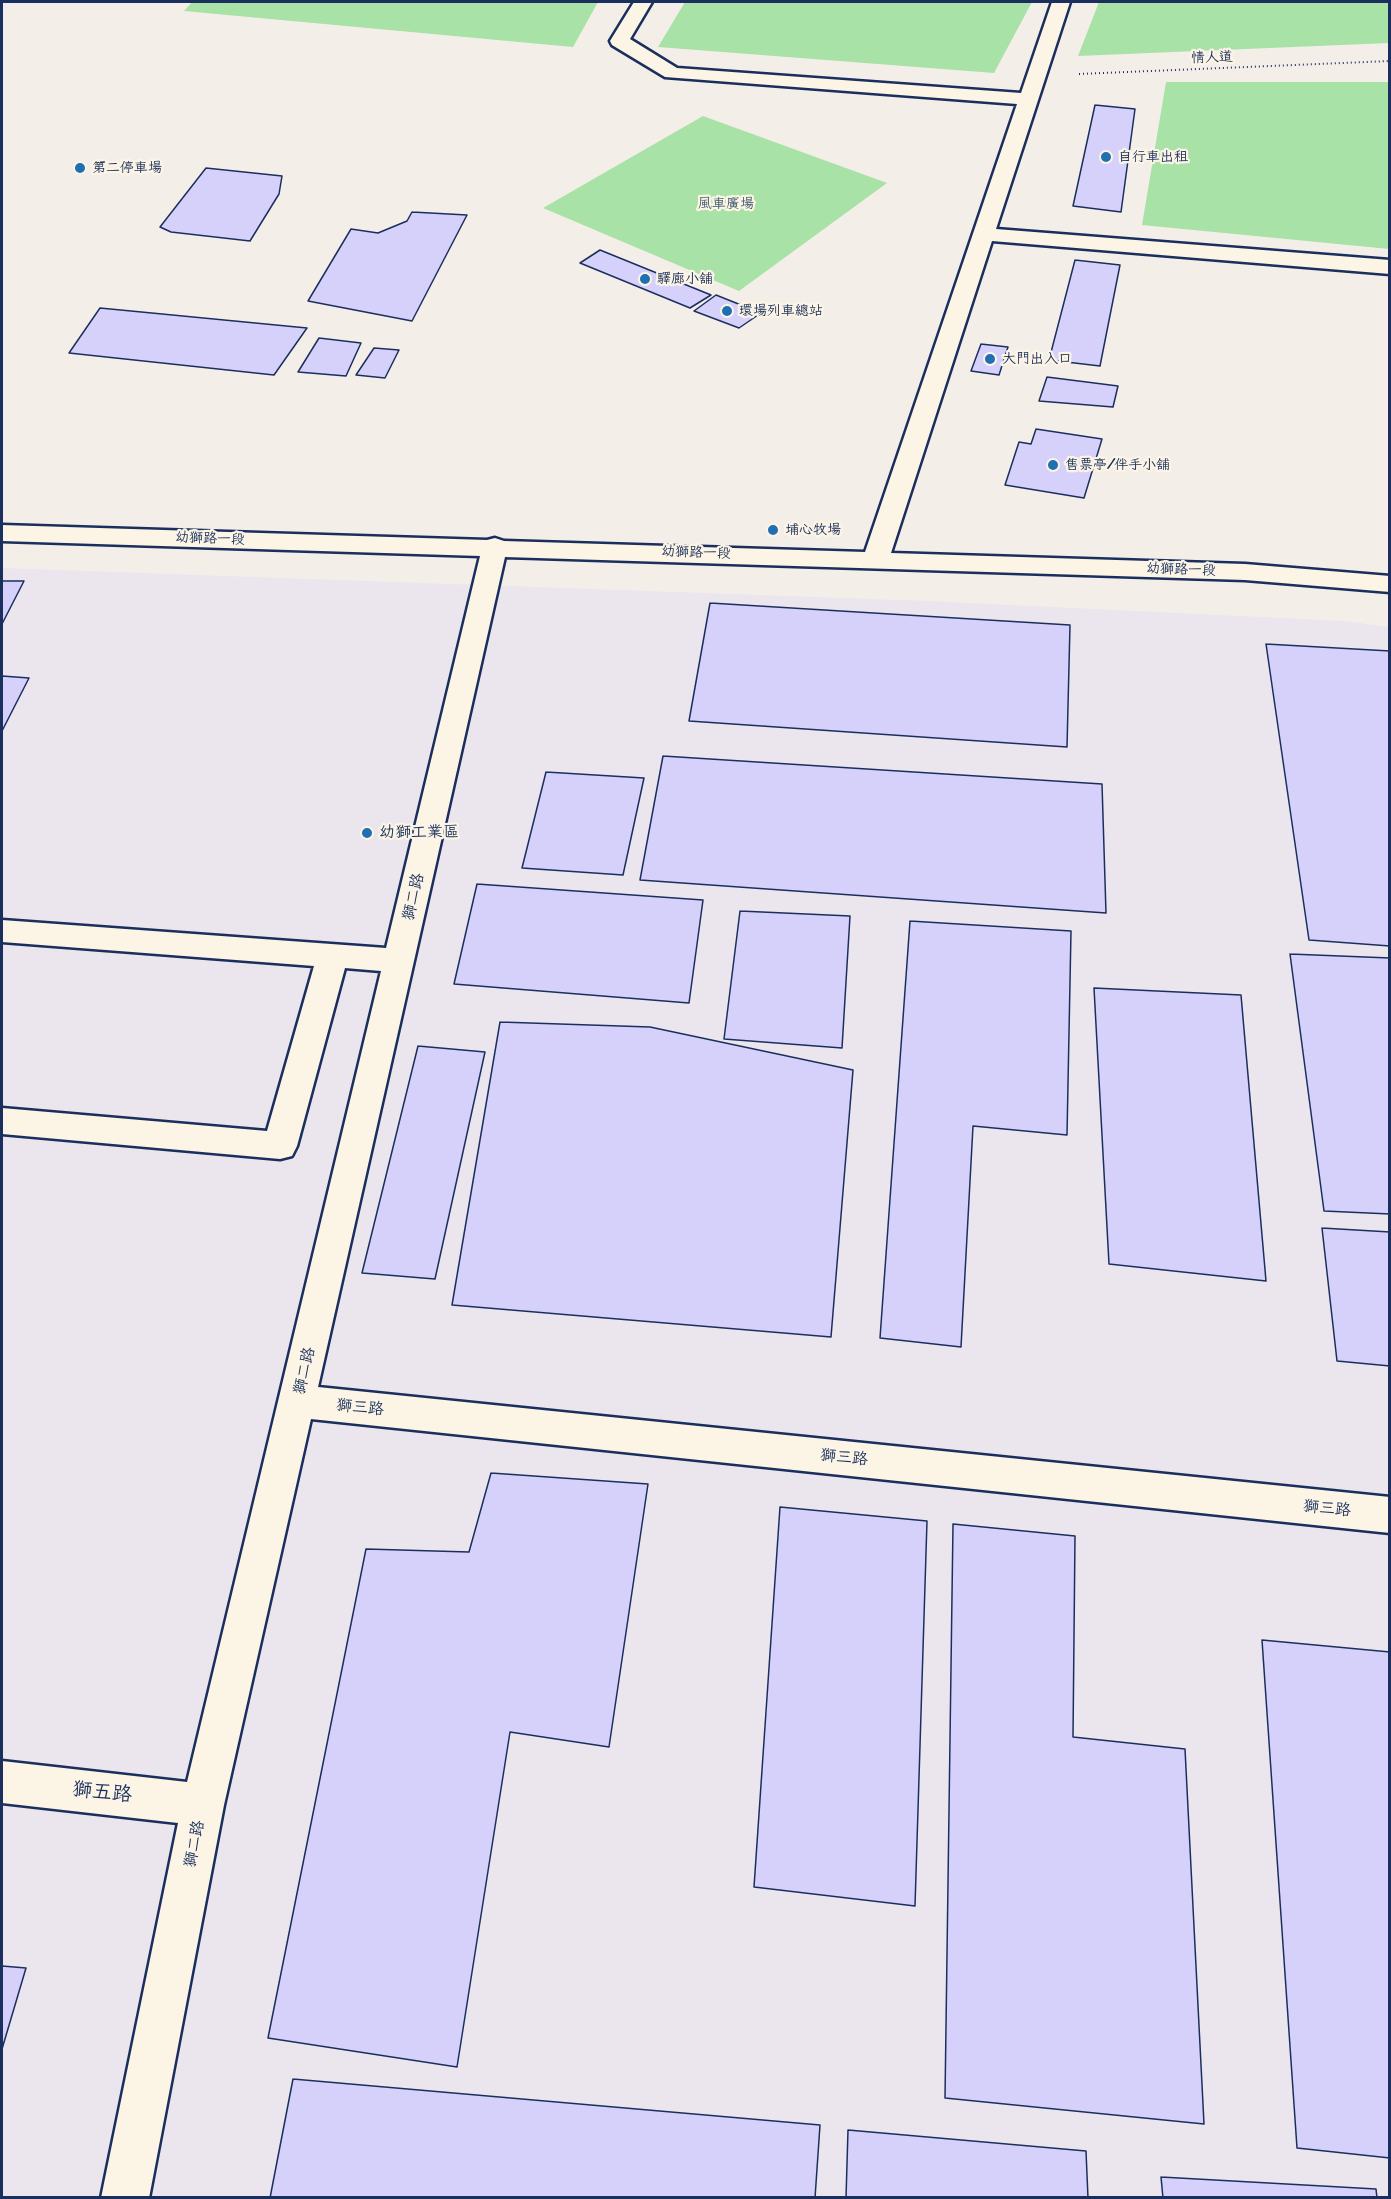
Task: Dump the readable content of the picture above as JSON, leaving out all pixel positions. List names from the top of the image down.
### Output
{
  "streets": {
    "street": [
      "幼獅路一段",
      "獅二路",
      "獅三路",
      "獅五路"
    ],
    "path": ["情人道"]
  },
  "crossings": [
    ["幼獅路一段", "獅二路"],
    ["獅二路", "獅三路"],
    ["獅二路", "獅五路"]
  ],
  "parks": ["風車廣場"],
  "places": [
    "自行車出租",
    "第二停車場",
    "驛廊小舖",
    "環場列車總站",
    "大門出入口",
    "售票亭/伴手小舖",
    "埔心牧場",
    "幼獅工業區"
  ]
}
